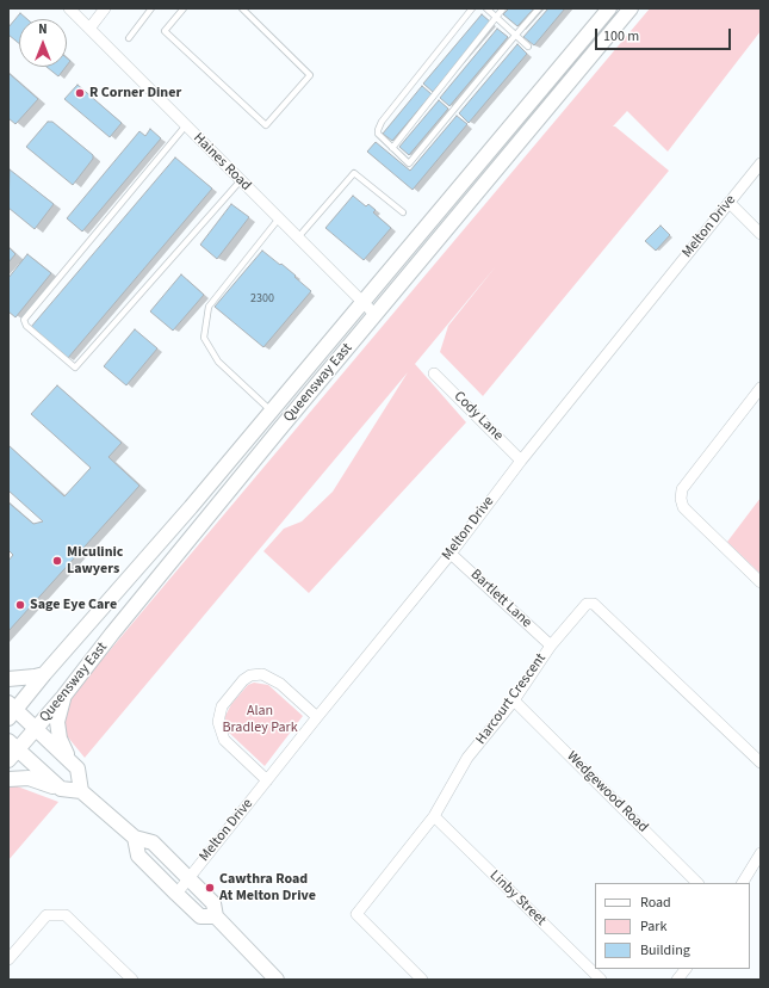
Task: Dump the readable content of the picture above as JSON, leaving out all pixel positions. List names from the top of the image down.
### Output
{
  "streets": {
    "main road": ["Queensway East"],
    "street": [
      "Haines Road",
      "Melton Drive",
      "Cody Lane",
      "Bartlett Lane",
      "Harcourt Crescent",
      "Wedgewood Road",
      "Linby Street"
    ]
  },
  "crossings": [
    ["Haines Road", "Queensway East"],
    ["Melton Drive", "Cody Lane"],
    ["Melton Drive", "Bartlett Lane"],
    ["Bartlett Lane", "Harcourt Crescent"],
    ["Harcourt Crescent", "Wedgewood Road"],
    ["Harcourt Crescent", "Linby Street"]
  ],
  "parks": ["Alan Bradley Park"],
  "places": [
    "R Corner Diner",
    "Miculinic Lawyers",
    "Sage Eye Care",
    "Cawthra Road At Melton Drive"
  ],
  "house_numbers": ["2300"],
  "legend": ["Road", "Park", "Building"],
  "scale_bar": "100 m",
  "north": "top"
}
